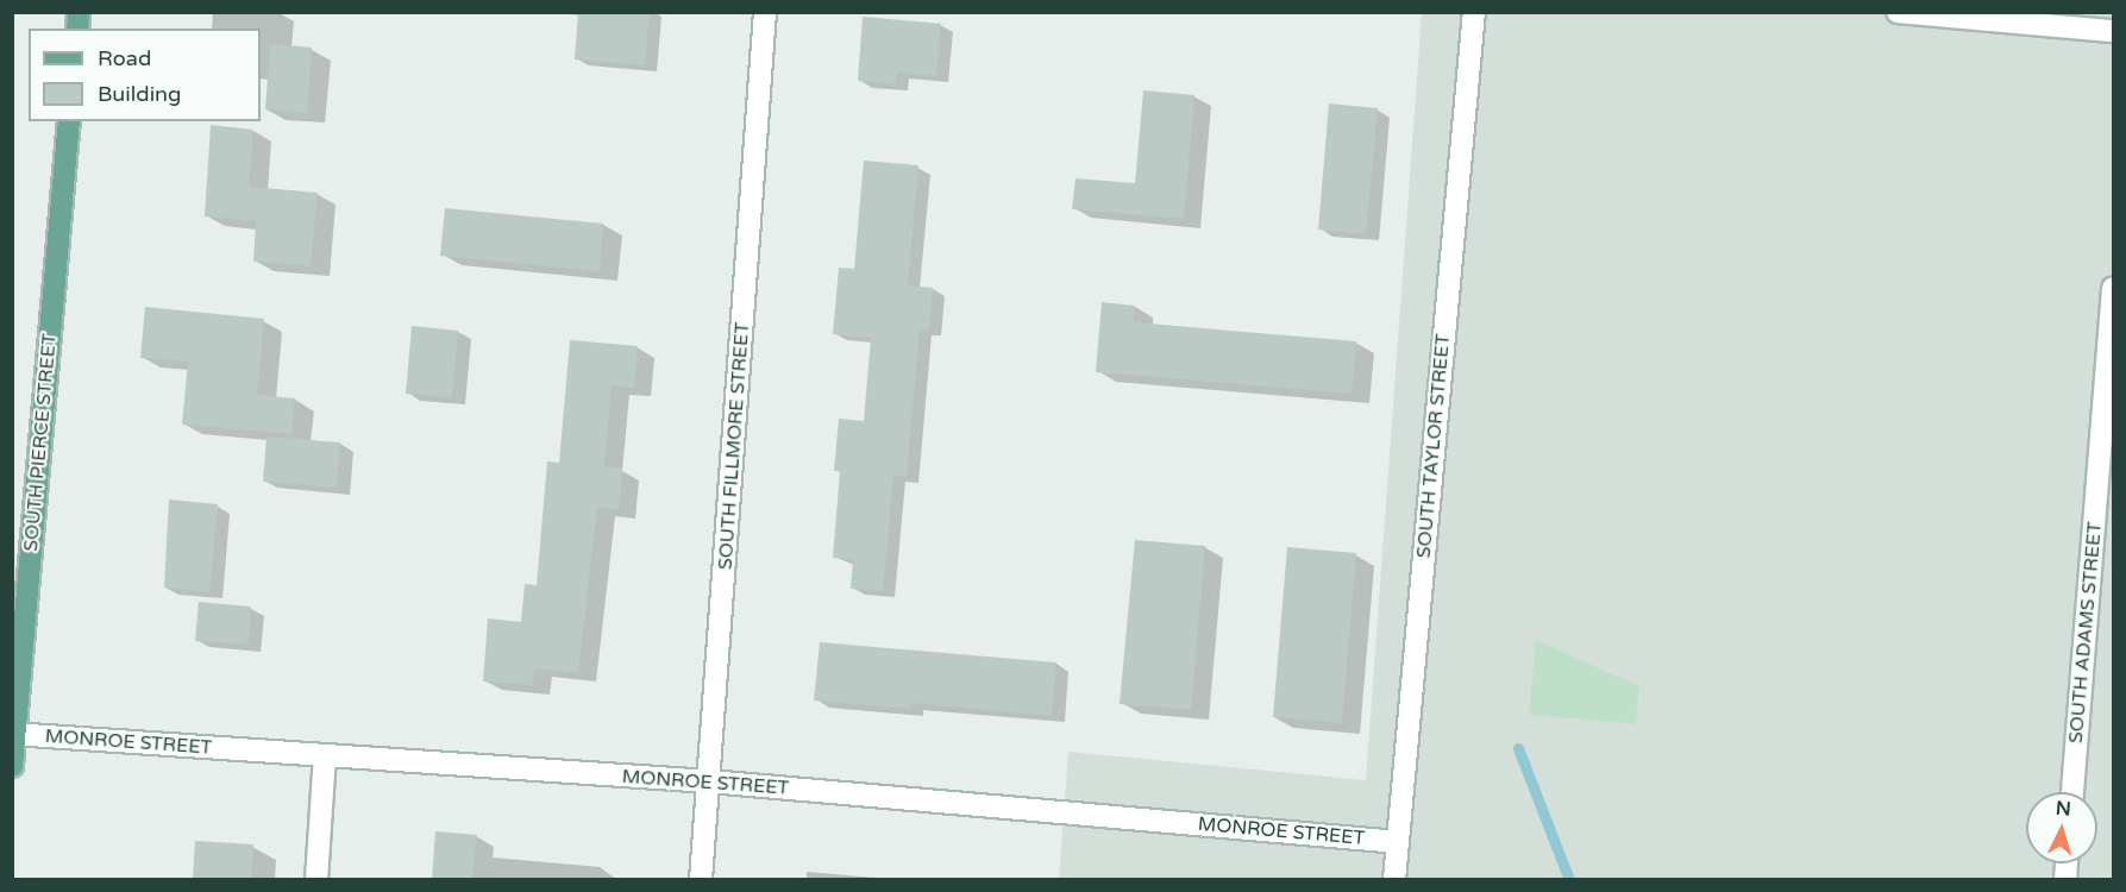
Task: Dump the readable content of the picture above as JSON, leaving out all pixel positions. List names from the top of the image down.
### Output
{
  "streets": {
    "main road": ["SOUTH PIERCE STREET"],
    "street": [
      "SOUTH FILLMORE STREET",
      "SOUTH TAYLOR STREET",
      "SOUTH ADAMS STREET",
      "MONROE STREET"
    ]
  },
  "crossings": [
    ["SOUTH PIERCE STREET", "MONROE STREET"],
    ["SOUTH FILLMORE STREET", "MONROE STREET"],
    ["SOUTH TAYLOR STREET", "MONROE STREET"]
  ],
  "legend": ["Road", "Building"],
  "north": "top"
}
